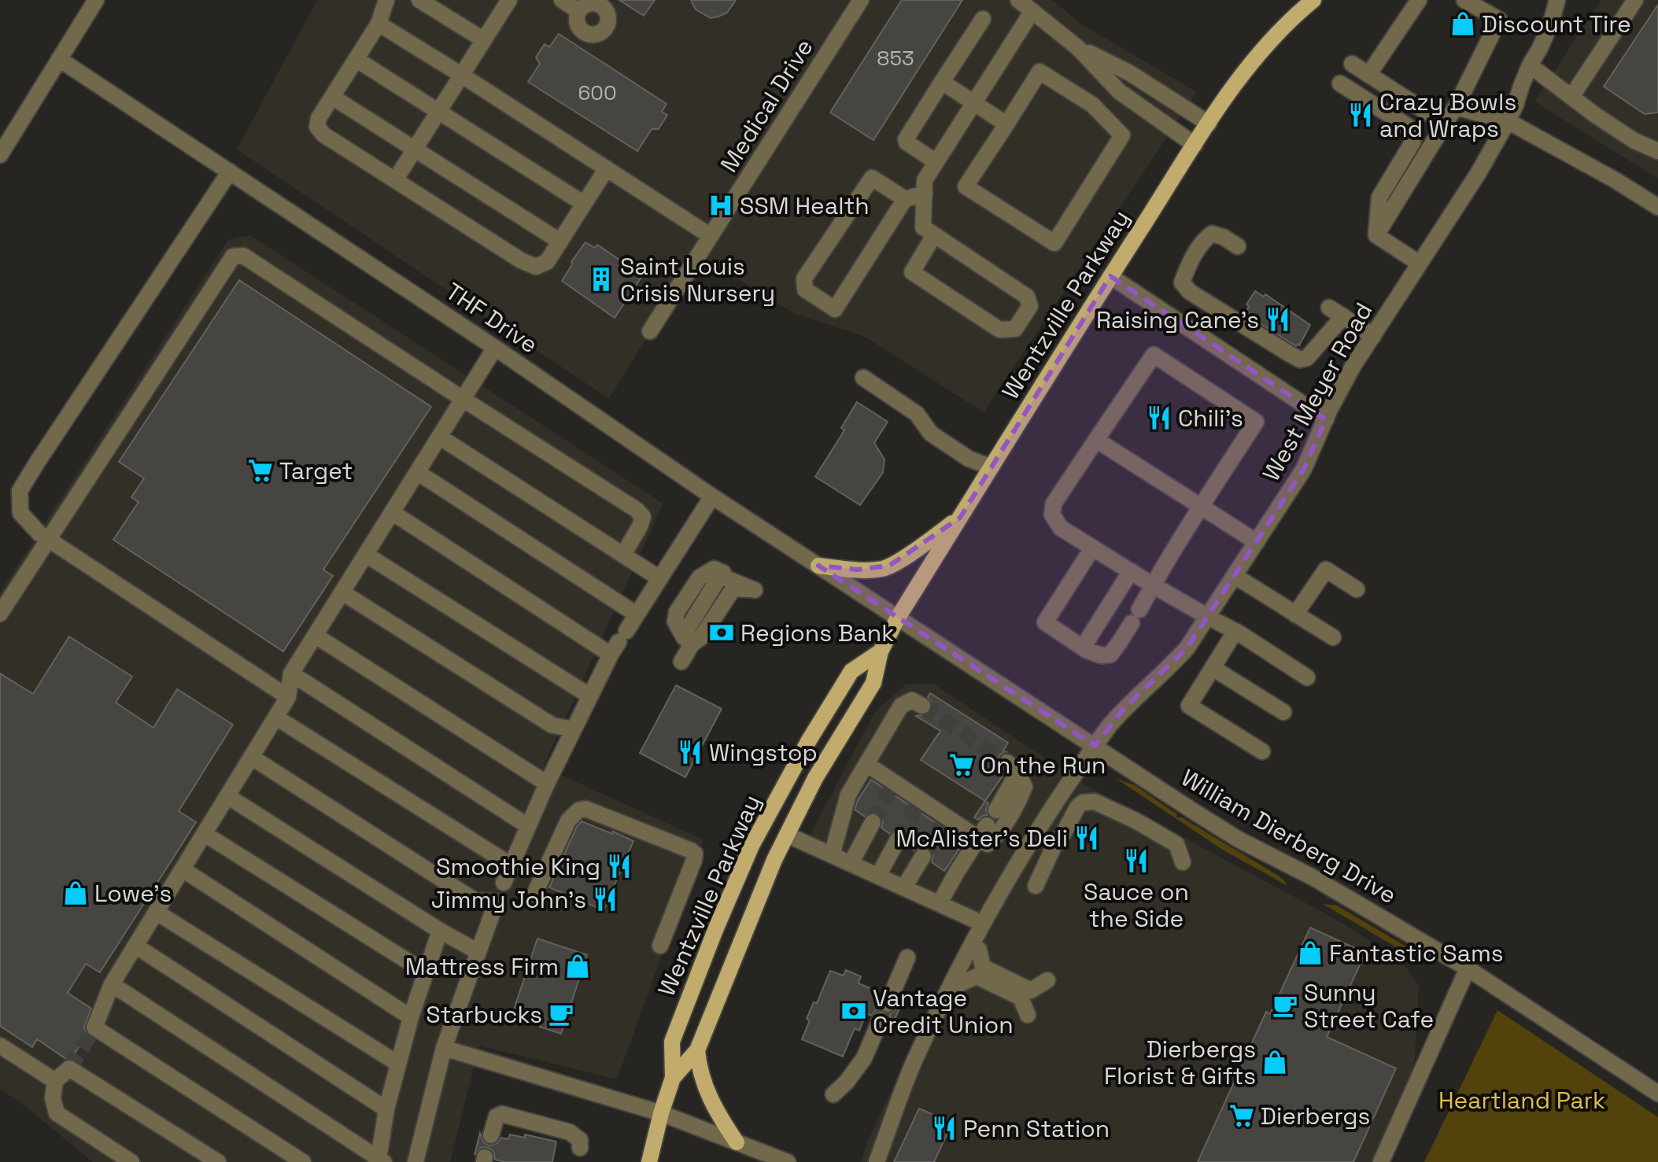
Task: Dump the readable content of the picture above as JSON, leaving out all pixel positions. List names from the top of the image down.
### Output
{
  "streets": {
    "main road": ["Wentzville Parkway"],
    "street": [
      "Medical Drive",
      "THF Drive",
      "West Meyer Road",
      "William Dierberg Drive"
    ]
  },
  "crossings": [
    ["Wentzville Parkway", "THF Drive"],
    ["Wentzville Parkway", "William Dierberg Drive"],
    ["THF Drive", "William Dierberg Drive"],
    ["West Meyer Road", "William Dierberg Drive"]
  ],
  "parks": ["Heartland Park"],
  "places": {
    "shop": [
      "Discount Tire",
      "Lowe's",
      "Fantastic Sams",
      "Mattress Firm",
      "Dierbergs Florist & Gifts"
    ],
    "restaurant": [
      "Crazy Bowls and Wraps",
      "Raising Cane's",
      "Chili's",
      "Wingstop",
      "McAlister's Deli",
      "Sauce on the Side",
      "Smoothie King",
      "Jimmy John's",
      "Penn Station"
    ],
    "hospital": ["SSM Health"],
    "building": ["Saint Louis Crisis Nursery"],
    "supermarket": ["Target", "On the Run", "Dierbergs"],
    "bank": ["Regions Bank", "Vantage Credit Union"],
    "cafe": ["Sunny Street Cafe", "Starbucks"]
  },
  "house_numbers": ["853", "600"]
}
